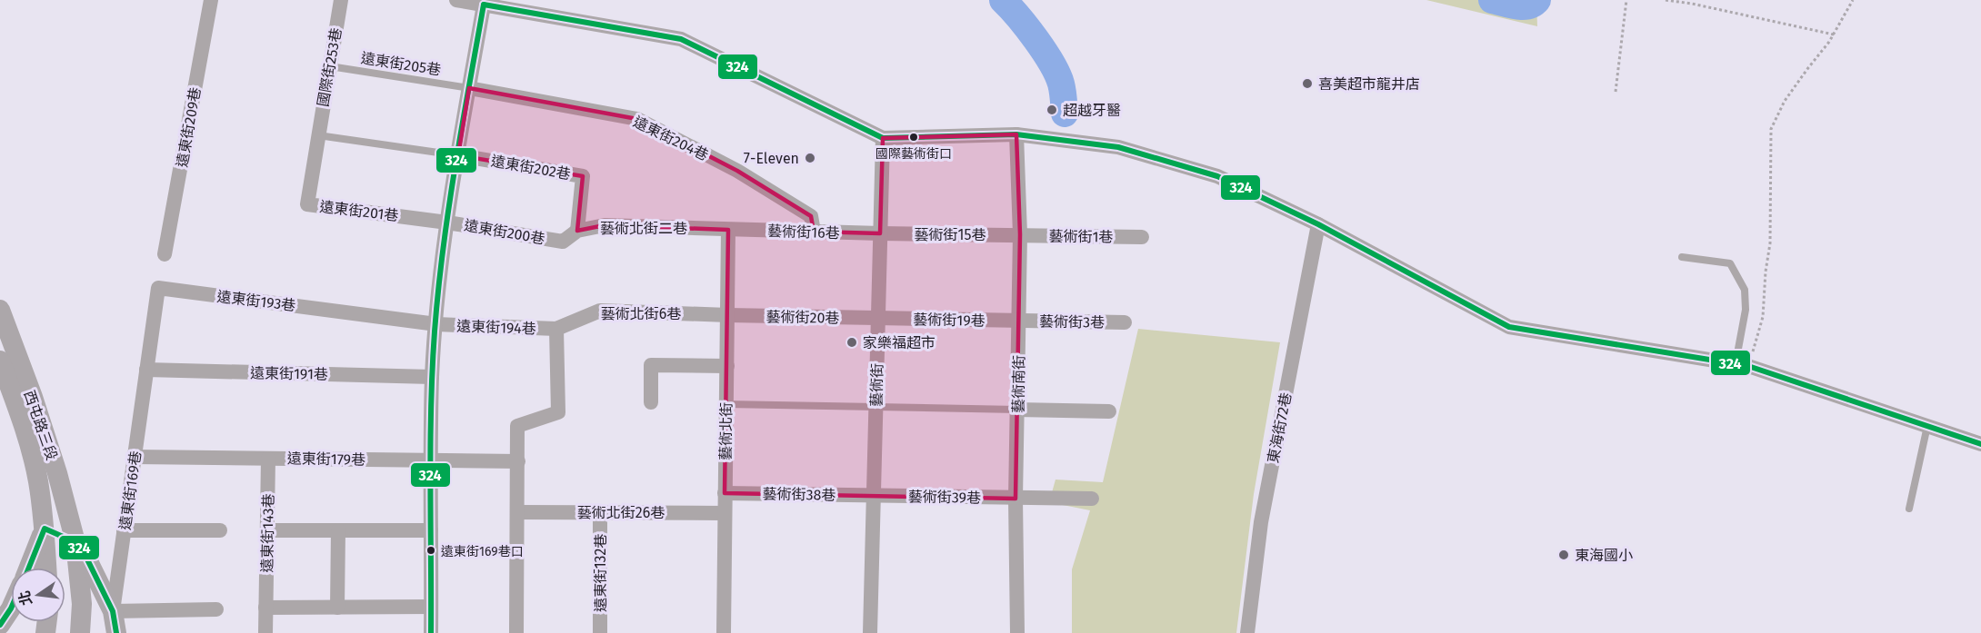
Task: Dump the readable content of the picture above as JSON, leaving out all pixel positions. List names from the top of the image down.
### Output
{
  "streets": {
    "street": [
      "國際街253巷",
      "遠東街209巷",
      "遠東街204巷",
      "遠東街202巷",
      "遠東街201巷",
      "藝術北街二巷",
      "遠東街200巷",
      "藝術街16巷",
      "藝術街15巷",
      "藝術街1巷",
      "遠東街193巷",
      "藝術北街6巷",
      "藝術街20巷",
      "藝術街19巷",
      "藝術街3巷",
      "遠東街194巷",
      "遠東街191巷",
      "藝術南街",
      "藝術街",
      "西屯路三段",
      "東海街72巷",
      "藝術北街",
      "遠東街179巷",
      "遠東街169巷",
      "藝術街38巷",
      "藝術街39巷",
      "藝術北街26巷",
      "遠東街143巷",
      "遠東街132巷"
    ],
    "lane": ["遠東街205巷"]
  },
  "crossings": [
    ["遠東街205巷", "國際街253巷"],
    ["遠東街205巷", "遠東街204巷"],
    ["國際街253巷", "遠東街201巷"],
    ["遠東街204巷", "藝術街16巷"],
    ["遠東街202巷", "藝術北街二巷"],
    ["遠東街201巷", "遠東街200巷"],
    ["藝術北街二巷", "遠東街200巷"],
    ["藝術北街二巷", "藝術街16巷"],
    ["藝術北街二巷", "藝術北街"],
    ["藝術街16巷", "藝術街15巷"],
    ["藝術街16巷", "藝術街"],
    ["藝術街16巷", "藝術北街"],
    ["藝術街15巷", "藝術街1巷"],
    ["藝術街15巷", "藝術南街"],
    ["藝術街15巷", "藝術街"],
    ["藝術街1巷", "藝術南街"],
    ["遠東街193巷", "遠東街194巷"],
    ["遠東街193巷", "遠東街191巷"],
    ["遠東街193巷", "遠東街169巷"],
    ["藝術北街6巷", "藝術街20巷"],
    ["藝術北街6巷", "遠東街194巷"],
    ["藝術北街6巷", "藝術北街"],
    ["藝術街20巷", "藝術街19巷"],
    ["藝術街20巷", "藝術街"],
    ["藝術街20巷", "藝術北街"],
    ["藝術街19巷", "藝術街3巷"],
    ["藝術街19巷", "藝術南街"],
    ["藝術街19巷", "藝術街"],
    ["藝術街3巷", "藝術南街"],
    ["遠東街191巷", "遠東街169巷"],
    ["藝術南街", "藝術街39巷"],
    ["藝術街", "藝術街38巷"],
    ["藝術街", "藝術街39巷"],
    ["藝術北街", "藝術街38巷"],
    ["藝術北街", "藝術北街26巷"],
    ["遠東街179巷", "遠東街169巷"],
    ["遠東街179巷", "遠東街143巷"],
    ["藝術街38巷", "藝術街39巷"],
    ["藝術北街26巷", "遠東街132巷"]
  ],
  "places": [
    "喜美超市龍井店",
    "超越牙醫",
    "國際藝術街口",
    "7-Eleven",
    "家樂福超市",
    "遠東街169巷口",
    "東海國小"
  ],
  "lines": ["transit line 324"],
  "north": "left"
}
